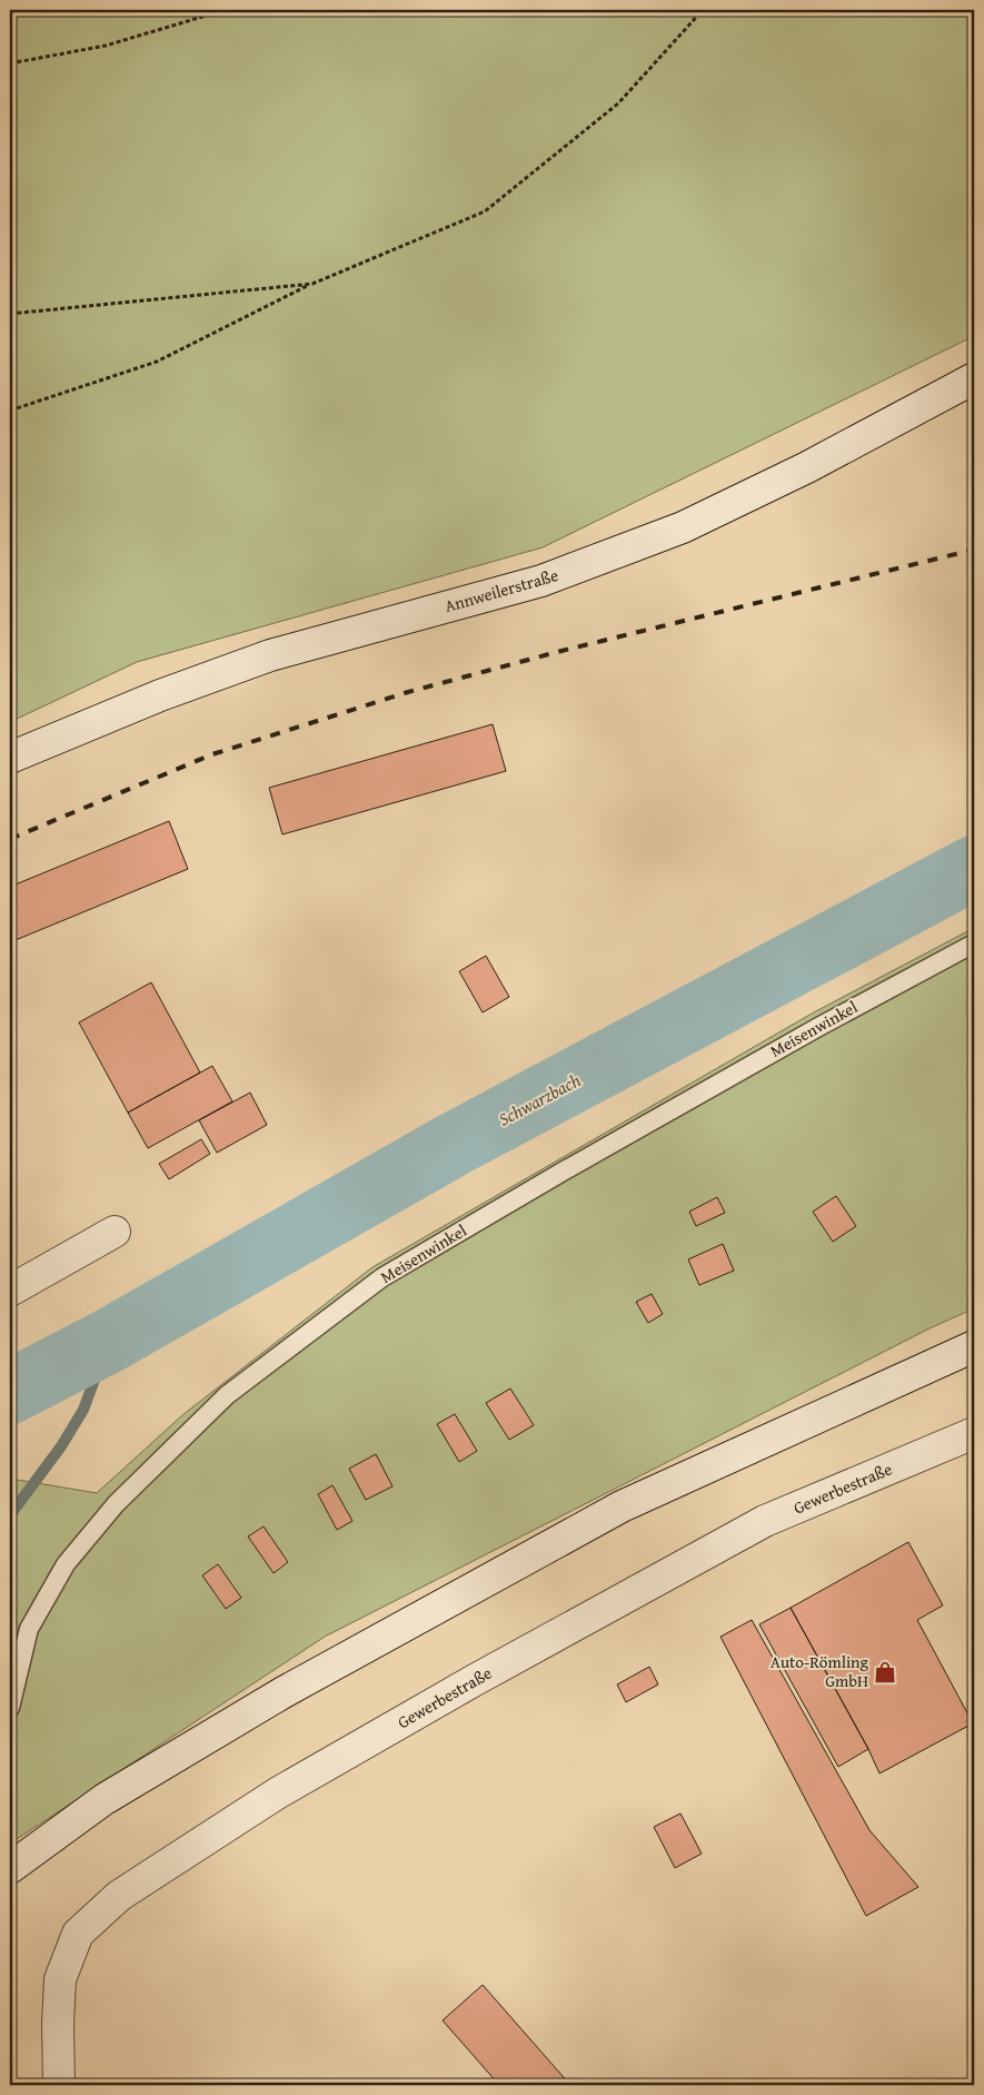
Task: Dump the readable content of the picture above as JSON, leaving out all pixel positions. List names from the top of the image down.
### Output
{
  "streets": {
    "street": ["Annweilerstraße", "Gewerbestraße"],
    "lane": ["Meisenwinkel"]
  },
  "water": ["Schwarzbach"],
  "places": {
    "shop": ["Auto-Römling GmbH"]
  }
}
